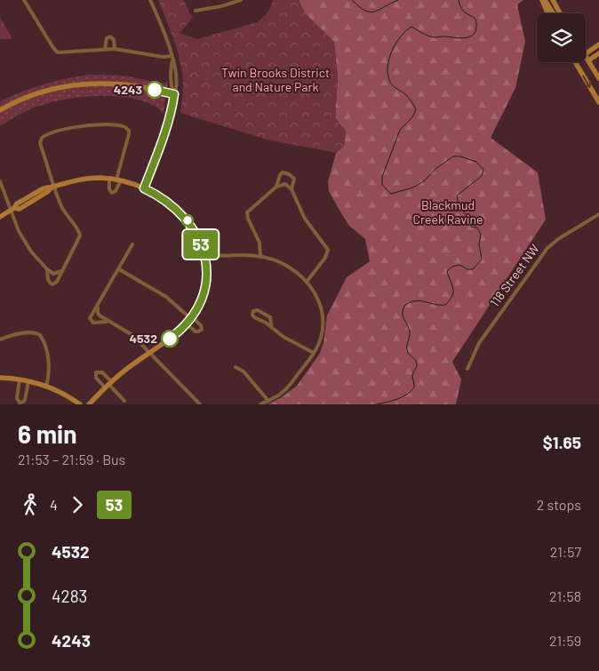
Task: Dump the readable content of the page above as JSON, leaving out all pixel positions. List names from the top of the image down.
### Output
{
  "streets": {
    "street": ["118 Street NW"]
  },
  "parks": ["Twin Brooks District and Nature Park", "Blackmud Creek Ravine"],
  "places": ["4243", "4532"],
  "lines": ["bus line 53"],
  "page": {
    "on_map": "53",
    "heading": ["6 min", "21:53 – 21:59 · Bus", "$1.65"],
    "legs": ["4", "53", "2 stops"],
    "list": [
      {
        "name": "4532",
        "value": "21:57"
      },
      {
        "name": "4283",
        "value": "21:58"
      },
      {
        "name": "4243",
        "value": "21:59"
      }
    ]
  }
}
